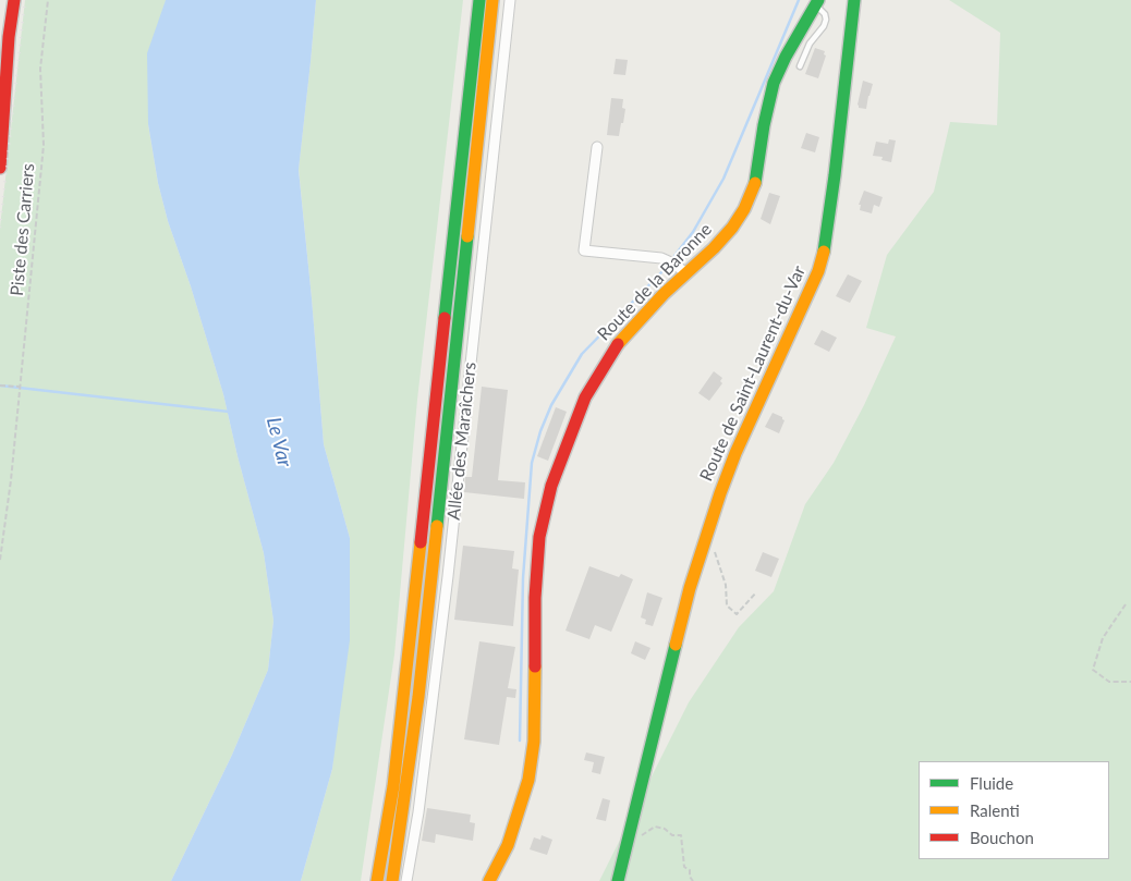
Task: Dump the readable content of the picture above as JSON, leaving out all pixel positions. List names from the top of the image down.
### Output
{
  "streets": {
    "main road": ["Route de la Baronne", "Route de Saint-Laurent-du-Var"],
    "street": ["Allée des Maraîchers"],
    "path": ["Piste des Carriers"]
  },
  "water": ["Le Var"],
  "legend": ["Fluide", "Ralenti", "Bouchon"]
}
